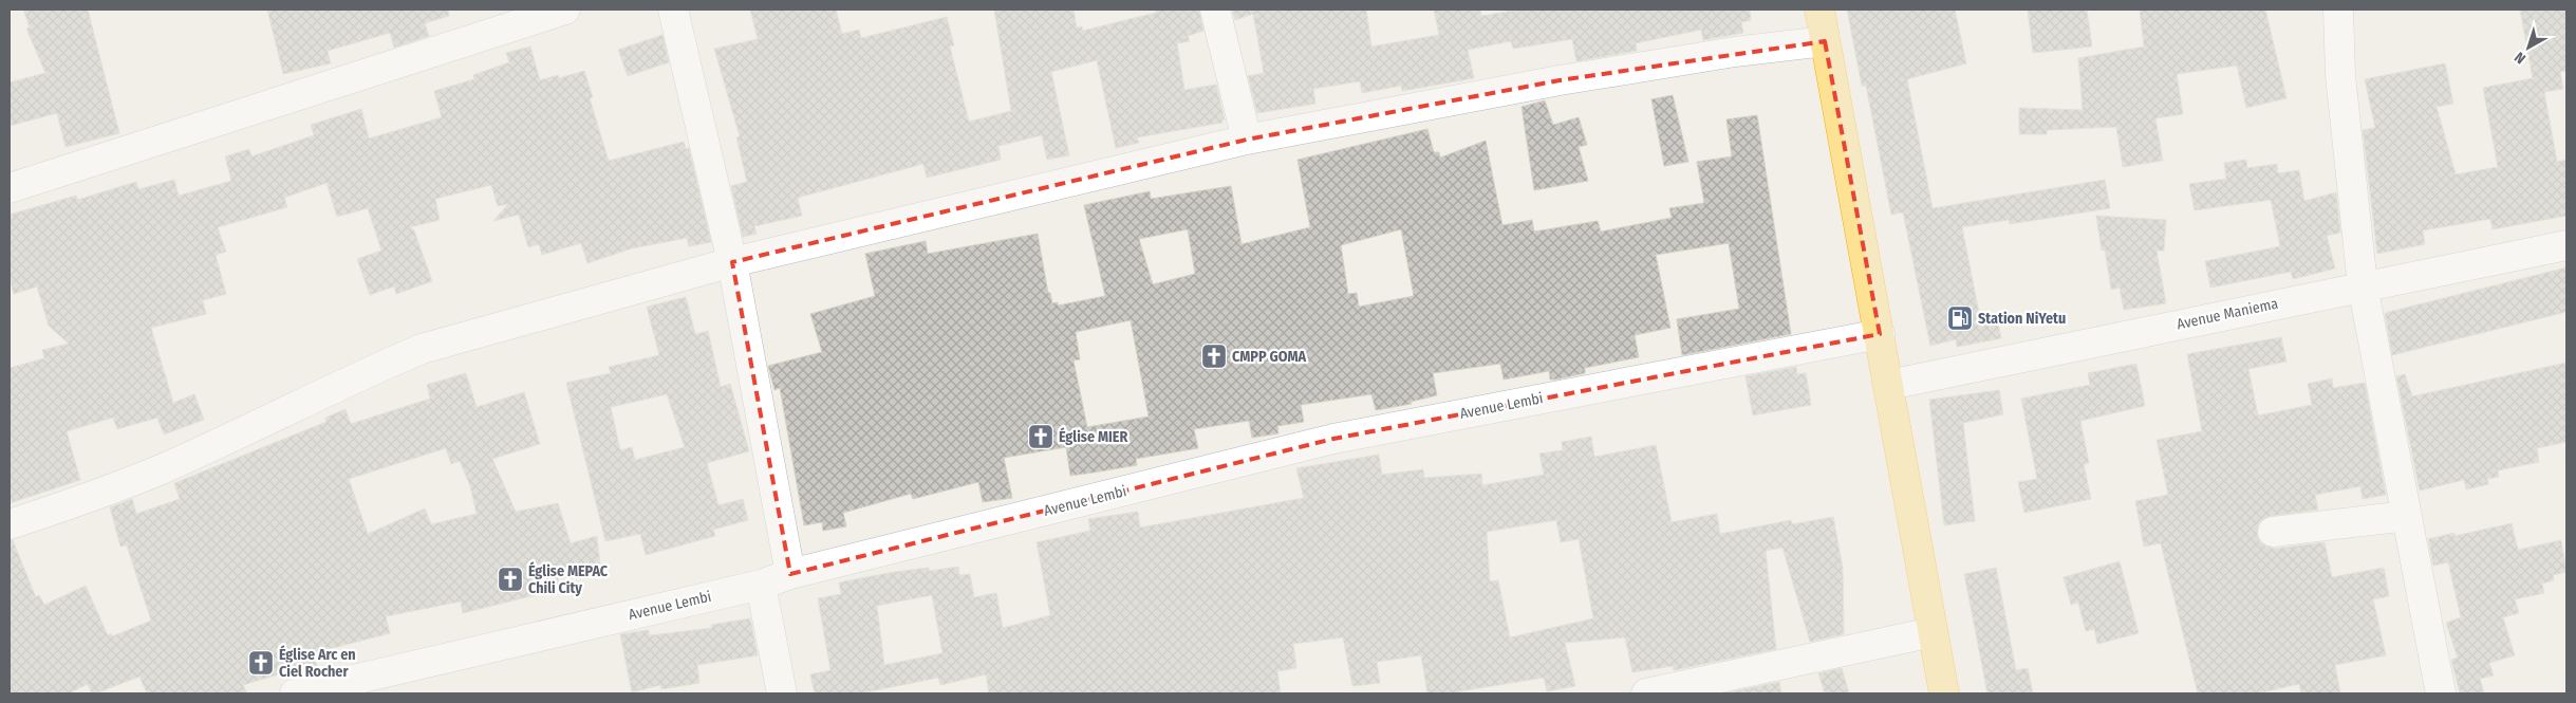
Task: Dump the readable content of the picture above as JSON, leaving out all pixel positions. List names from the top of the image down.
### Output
{
  "streets": {
    "street": ["Avenue Maniema", "Avenue Lembi"]
  },
  "places": {
    "fuel station": ["Station NiYetu"],
    "church": [
      "CMPP GOMA",
      "Église MIER",
      "Église MEPAC Chili City",
      "Église Arc en Ciel Rocher"
    ]
  },
  "north": "bottom left"
}
